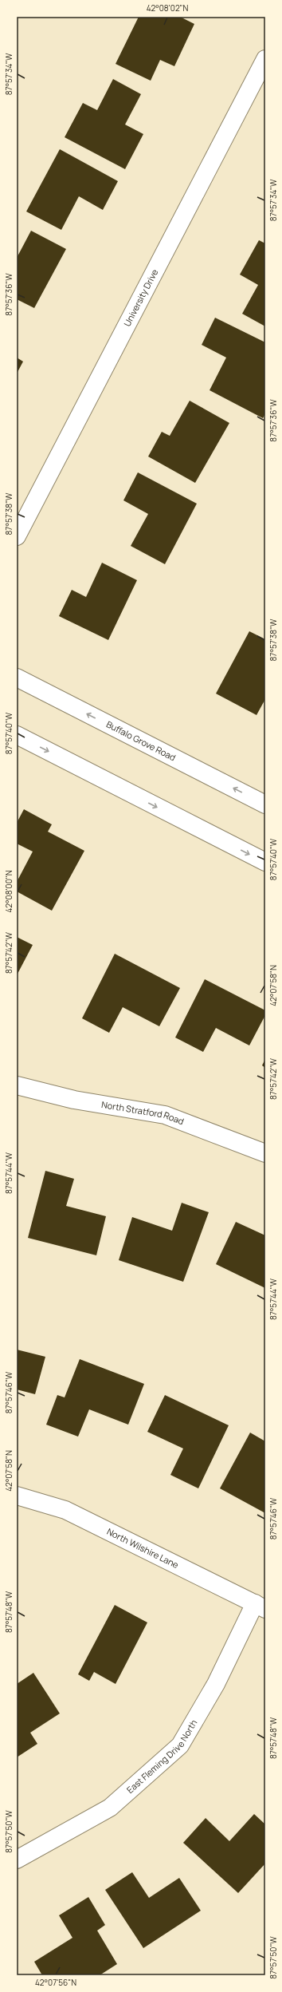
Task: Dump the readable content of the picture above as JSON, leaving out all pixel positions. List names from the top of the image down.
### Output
{
  "streets": {
    "street": [
      "University Drive",
      "Buffalo Grove Road",
      "North Stratford Road",
      "North Wilshire Lane",
      "East Fleming Drive North"
    ]
  },
  "crossings": [
    ["North Wilshire Lane", "East Fleming Drive North"]
  ],
  "coordinates": [
    "42°08'02\"N",
    "87°57'34\"W",
    "87°57'36\"W",
    "87°57'38\"W",
    "87°57'40\"W",
    "42°08'00\"N",
    "87°57'42\"W",
    "42°07'58\"N",
    "87°57'44\"W",
    "87°57'46\"W",
    "87°57'48\"W",
    "87°57'50\"W",
    "42°07'56\"N"
  ]
}
